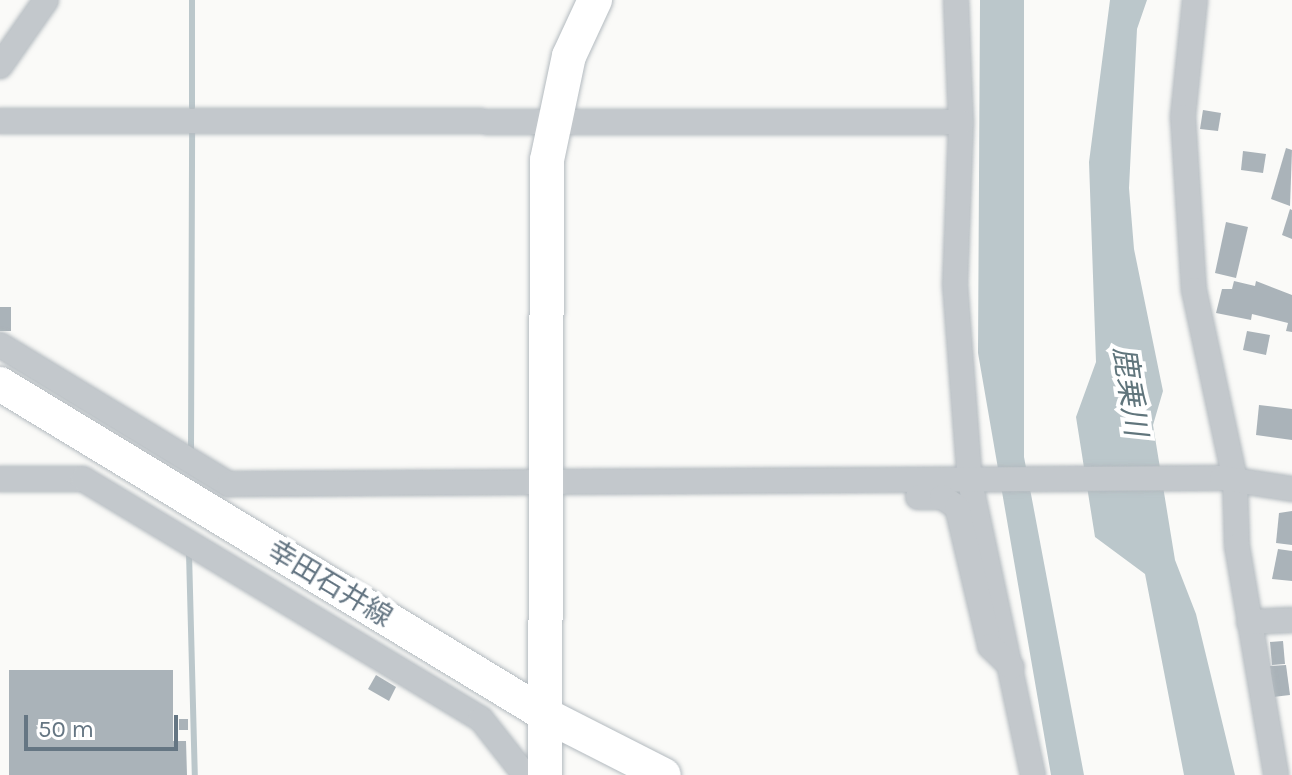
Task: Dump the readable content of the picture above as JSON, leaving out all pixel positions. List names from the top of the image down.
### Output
{
  "streets": {
    "street": ["幸田石井線"]
  },
  "water": ["鹿乗川"],
  "scale_bar": "50 m"
}
